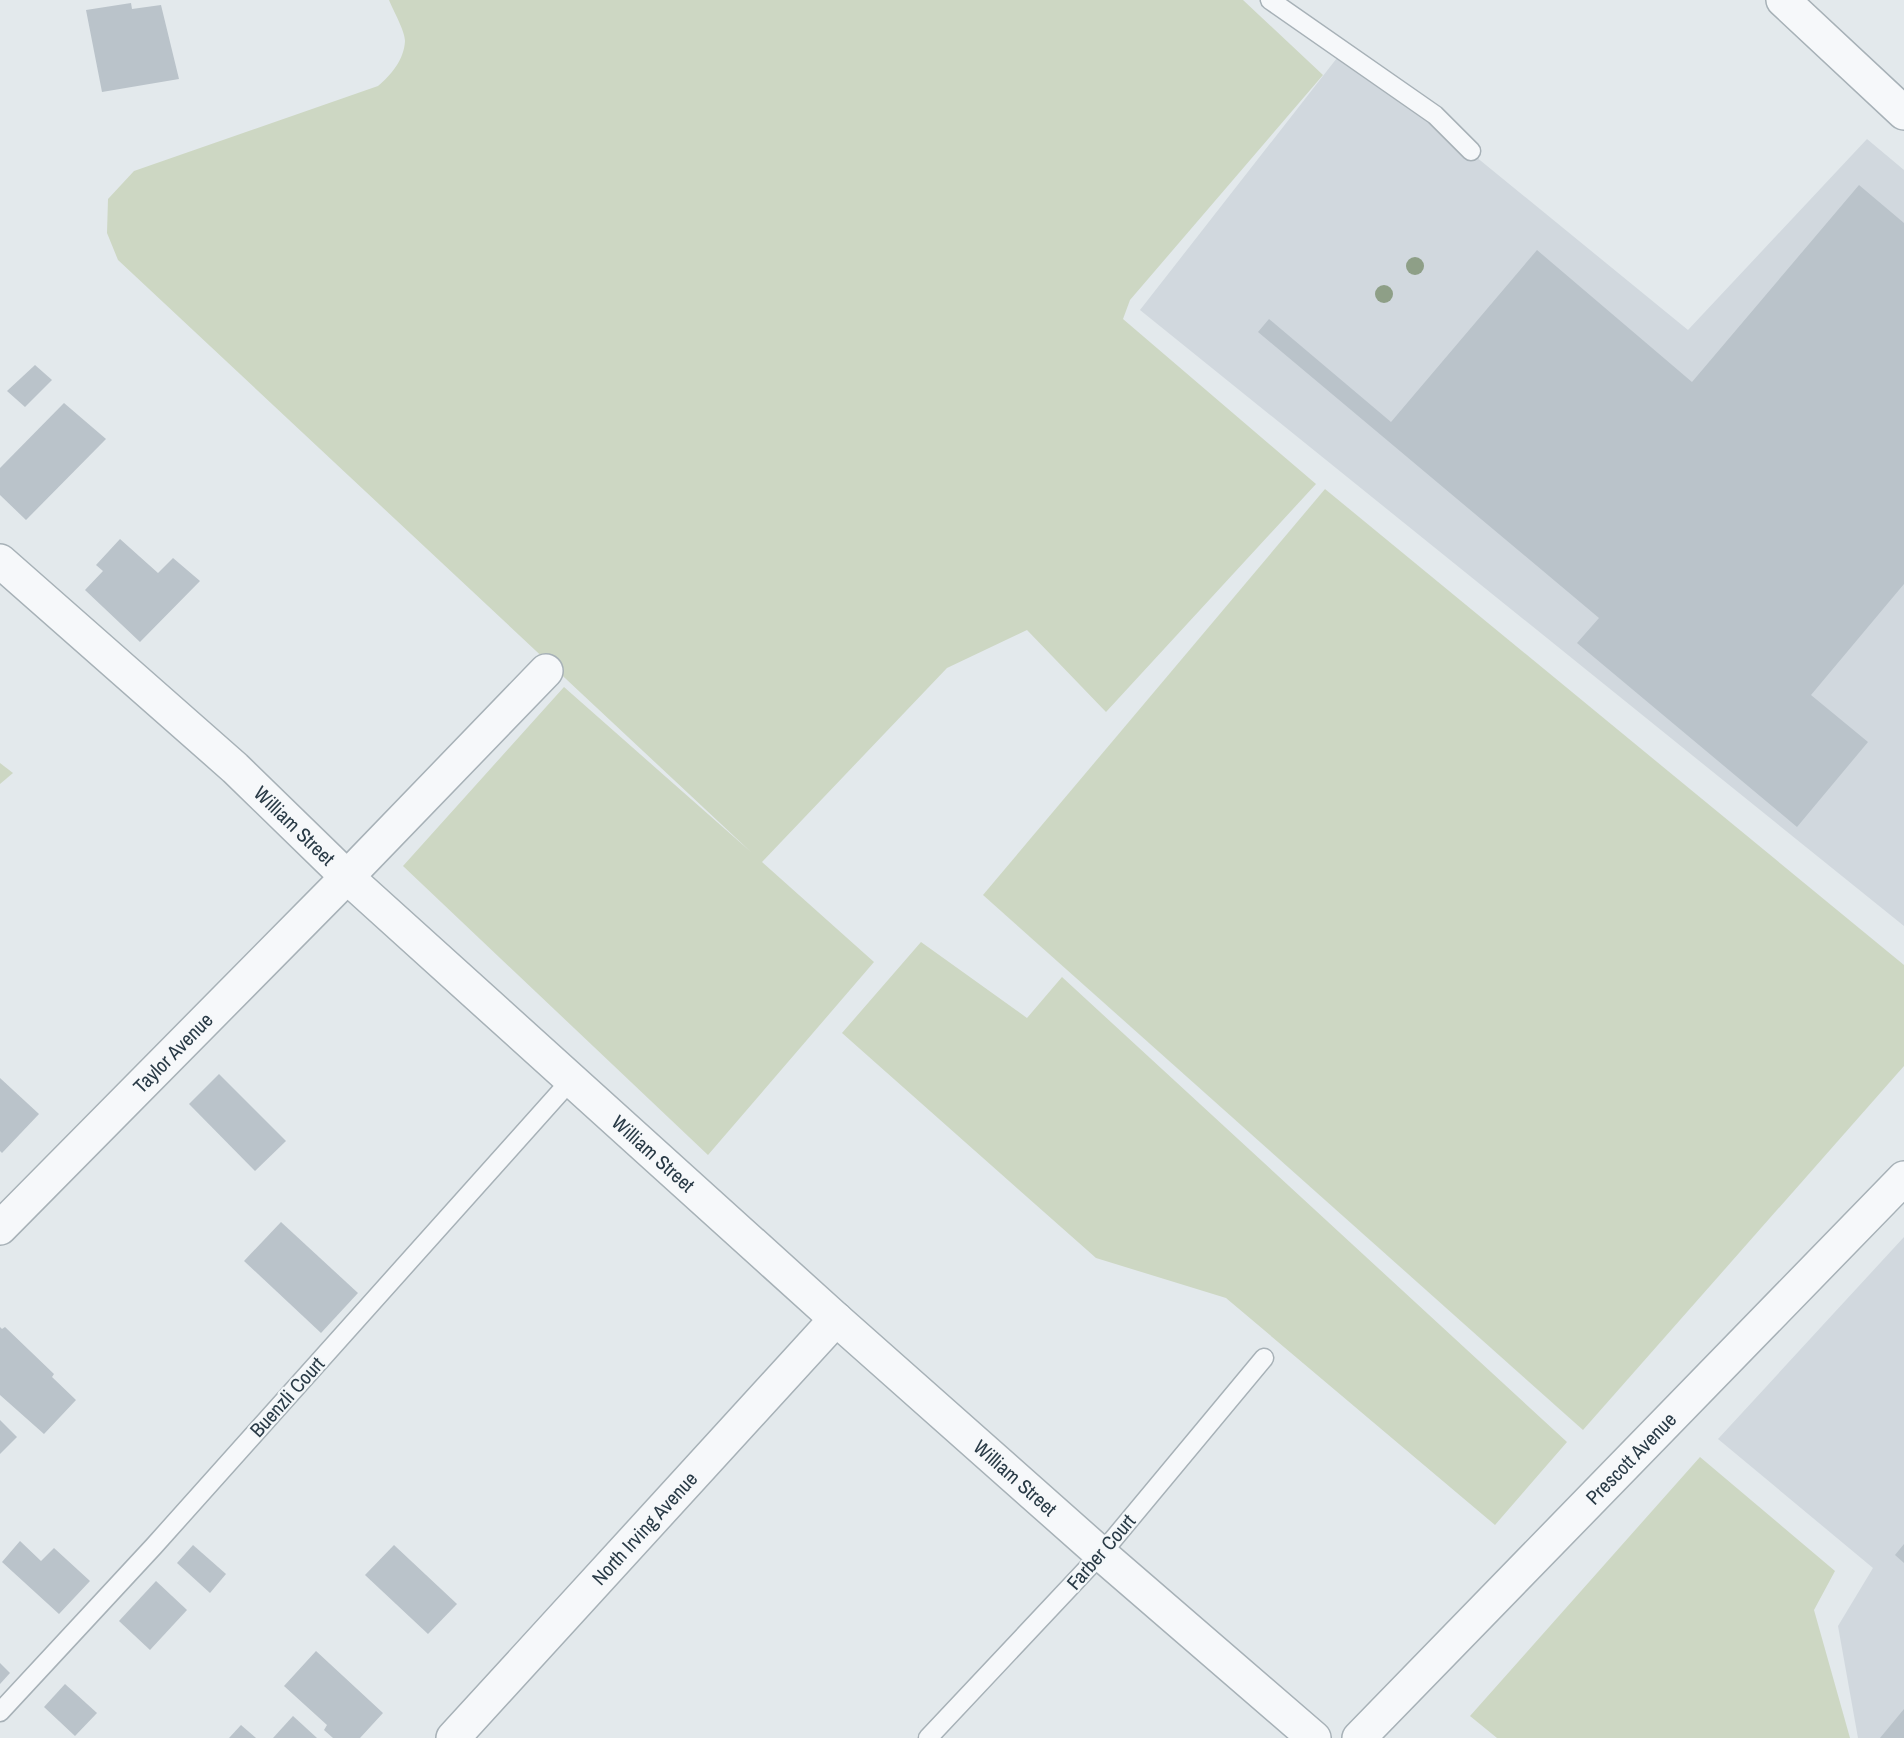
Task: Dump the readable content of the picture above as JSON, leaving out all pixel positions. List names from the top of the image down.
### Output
{
  "streets": {
    "street": [
      "William Street",
      "Taylor Avenue",
      "Prescott Avenue",
      "North Irving Avenue"
    ],
    "lane": ["Buenzli Court", "Farber Court"]
  },
  "crossings": [
    ["William Street", "Taylor Avenue"],
    ["William Street", "Buenzli Court"],
    ["William Street", "North Irving Avenue"],
    ["William Street", "Farber Court"]
  ]
}
